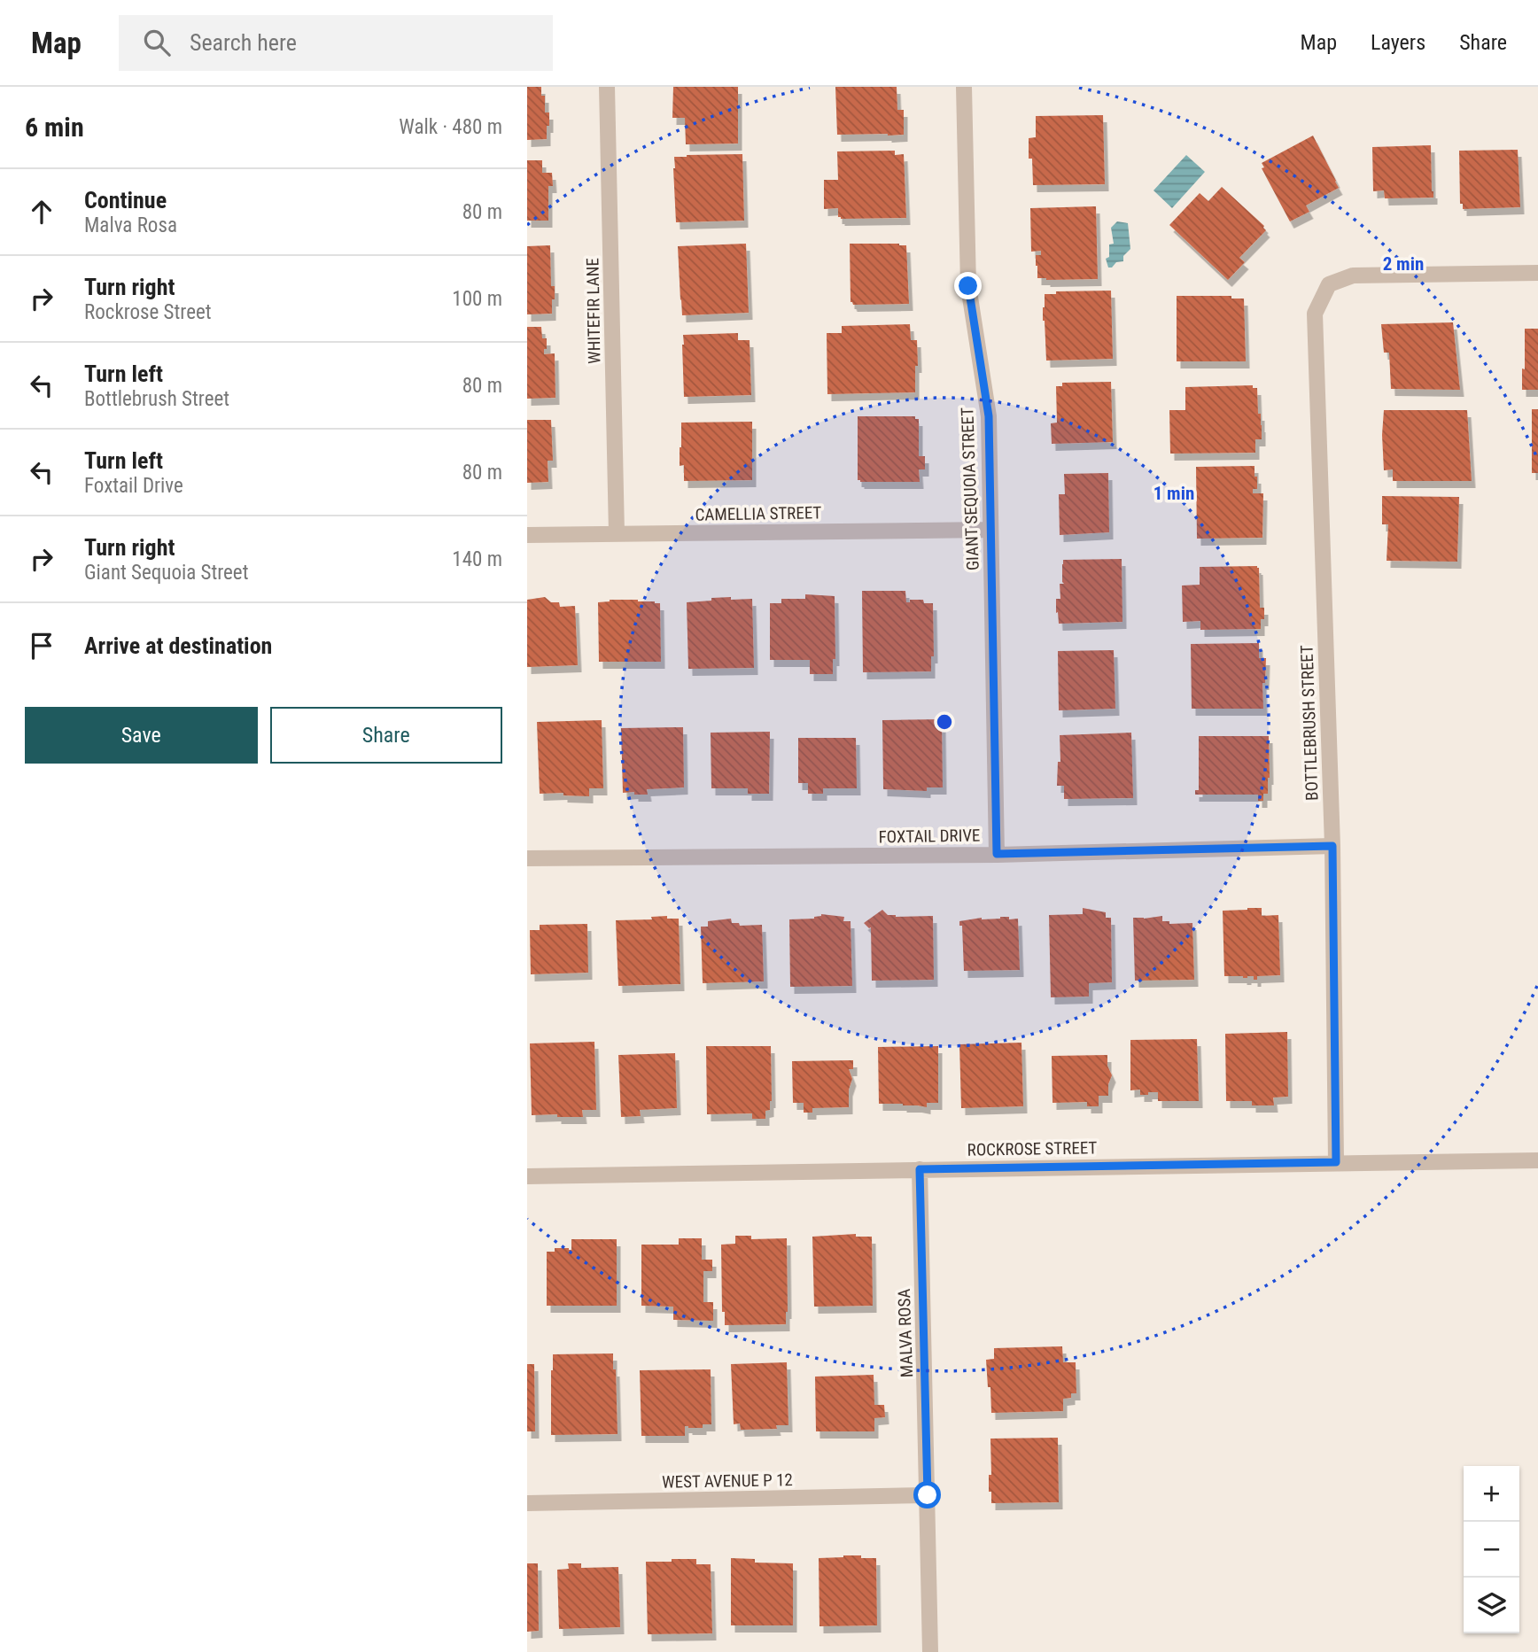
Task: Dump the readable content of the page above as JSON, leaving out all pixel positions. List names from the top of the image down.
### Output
{
  "streets": {
    "street": [
      "WHITEFIR LANE",
      "GIANT SEQUOIA STREET",
      "CAMELLIA STREET",
      "BOTTLEBRUSH STREET",
      "FOXTAIL DRIVE",
      "ROCKROSE STREET",
      "MALVA ROSA",
      "WEST AVENUE P 12"
    ]
  },
  "crossings": [
    ["WHITEFIR LANE", "CAMELLIA STREET"],
    ["GIANT SEQUOIA STREET", "CAMELLIA STREET"],
    ["GIANT SEQUOIA STREET", "FOXTAIL DRIVE"],
    ["BOTTLEBRUSH STREET", "FOXTAIL DRIVE"],
    ["BOTTLEBRUSH STREET", "ROCKROSE STREET"],
    ["ROCKROSE STREET", "MALVA ROSA"],
    ["MALVA ROSA", "WEST AVENUE P 12"]
  ],
  "page": {
    "header": "Map",
    "search": "Search here",
    "nav": ["Map", "Layers", "Share"],
    "heading": ["6 min", "Walk · 480 m"],
    "list": [
      ["Continue", "Malva Rosa", "80 m"],
      ["Turn right", "Rockrose Street", "100 m"],
      ["Turn left", "Bottlebrush Street", "80 m"],
      ["Turn left", "Foxtail Drive", "80 m"],
      ["Turn right", "Giant Sequoia Street", "140 m"],
      "Arrive at destination"
    ],
    "buttons": ["Save", "Share"],
    "map_buttons": ["+", "−"]
  },
  "rings": ["2 min", "1 min"]
}
